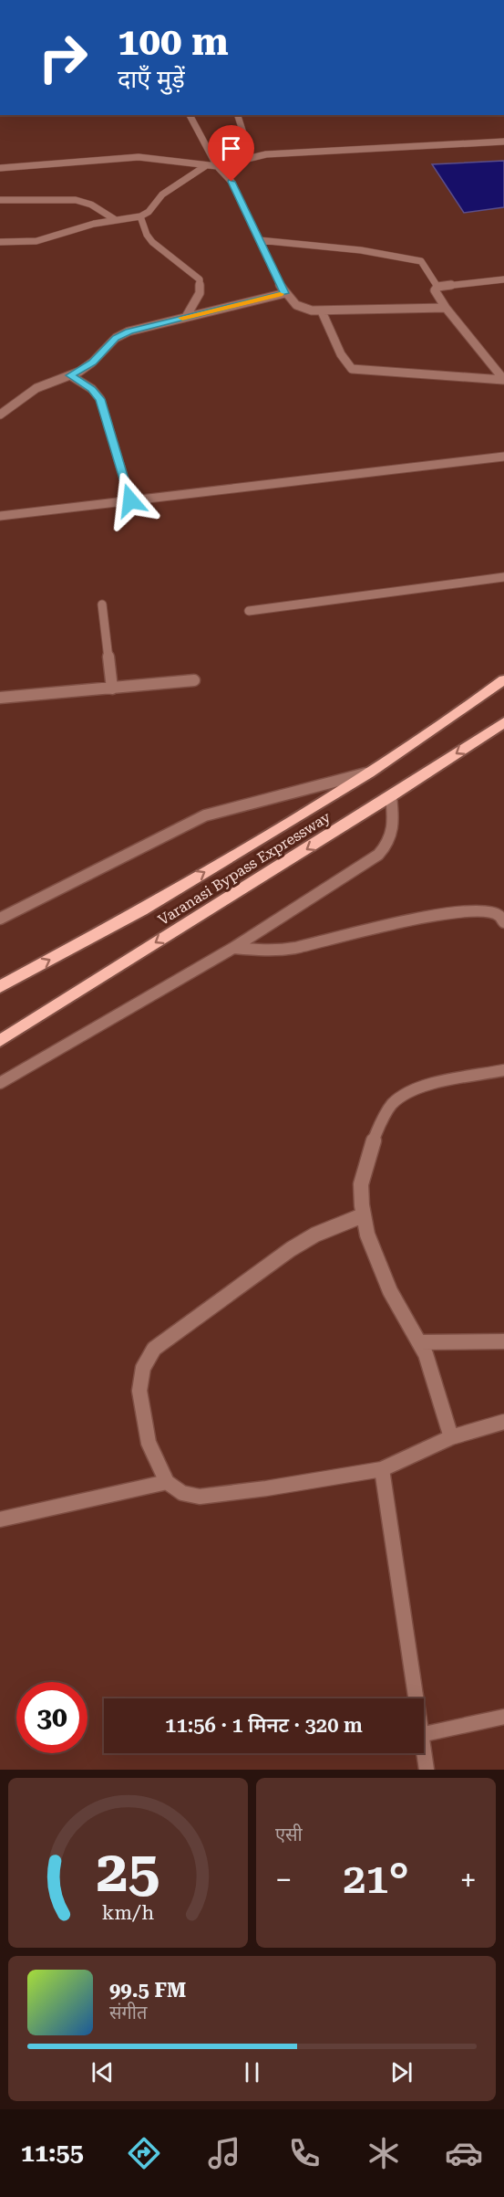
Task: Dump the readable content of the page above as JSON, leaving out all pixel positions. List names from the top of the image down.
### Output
{
  "streets": {
    "highway": ["Varanasi Bypass Expressway"]
  },
  "page": {
    "turn": ["100 m", "दाएँ मुड़ें"],
    "limit": "30",
    "trip": "11:56 · 1 मिनट · 320 m",
    "tile": "एसी",
    "heat": ["−", "21°", "+"],
    "song": ["99.5 FM", "संगीत"],
    "tabs": "11:55",
    "gauge": ["25", "km/h"]
  }
}
